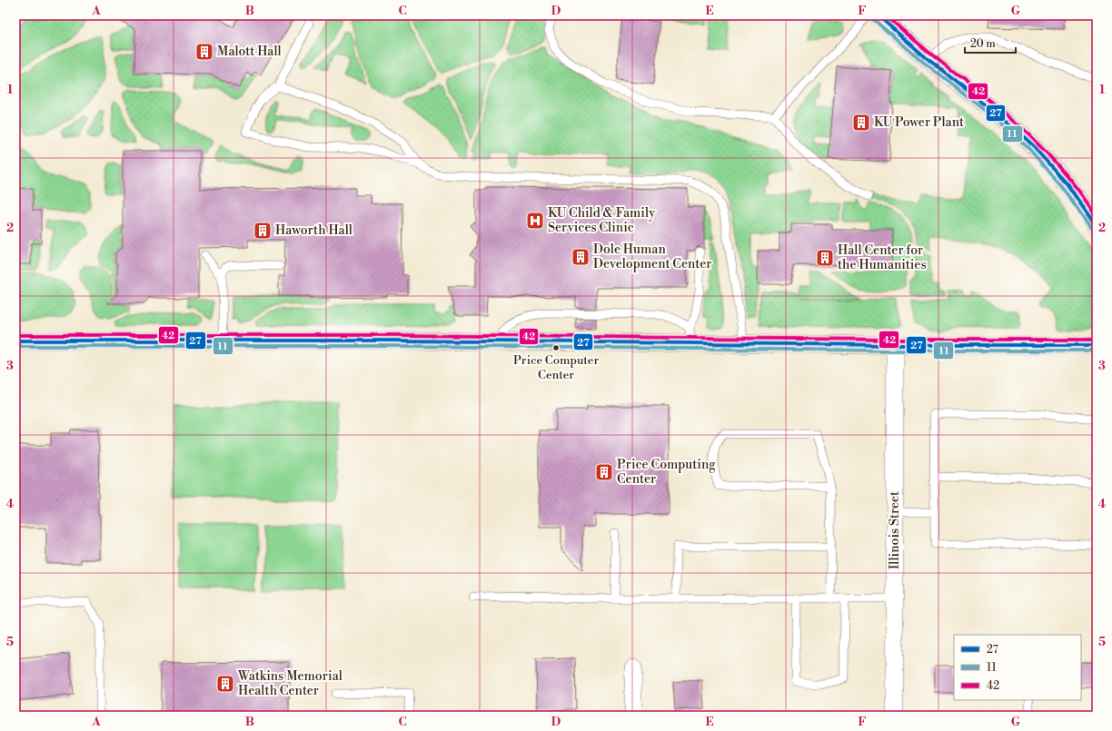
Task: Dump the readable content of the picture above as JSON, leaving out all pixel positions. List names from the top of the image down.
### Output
{
  "streets": {
    "street": ["Illinois Street"]
  },
  "places": {
    "building": [
      "Malott Hall",
      "KU Power Plant",
      "Haworth Hall",
      "Dole Human Development Center",
      "Hall Center for the Humanities",
      "Price Computing Center",
      "Watkins Memorial Health Center"
    ],
    "hospital": ["KU Child & Family Services Clinic"],
    "other": ["Price Computer Center"]
  },
  "lines": ["transit line 27", "transit line 42", "transit line 11"],
  "legend": ["27", "11", "42"],
  "scale_bar": "20 m",
  "grid": {
    "columns": [
      "A",
      "B",
      "C",
      "D",
      "E",
      "F",
      "G"
    ],
    "rows": [
      "1",
      "2",
      "3",
      "4",
      "5"
    ]
  }
}
